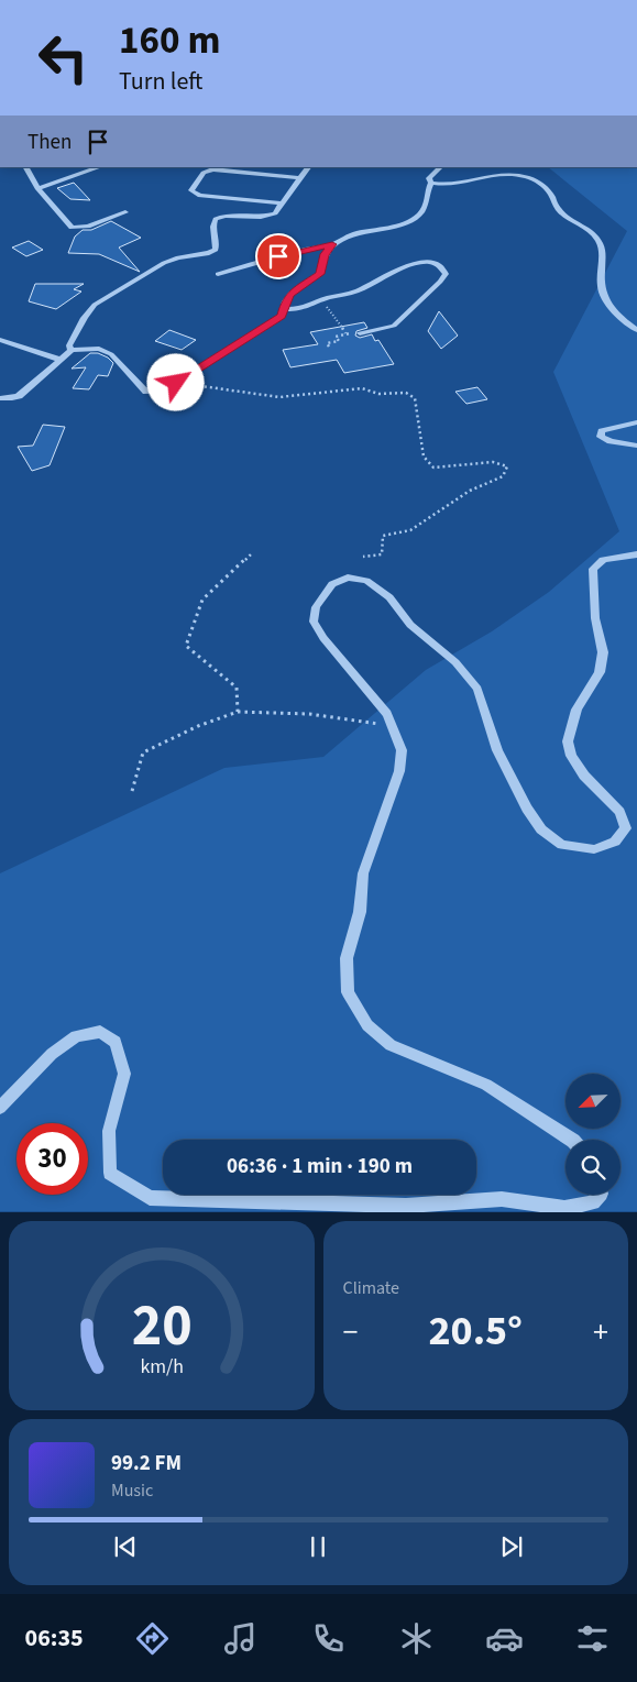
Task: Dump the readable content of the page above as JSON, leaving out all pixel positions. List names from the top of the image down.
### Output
{
  "north": "bottom left",
  "page": {
    "turn": ["160 m", "Turn left"],
    "then": "Then",
    "limit": "30",
    "trip": "06:36 · 1 min · 190 m",
    "tile": "Climate",
    "heat": ["−", "20.5°", "+"],
    "song": ["99.2 FM", "Music"],
    "tabs": "06:35",
    "gauge": ["20", "km/h"]
  }
}
